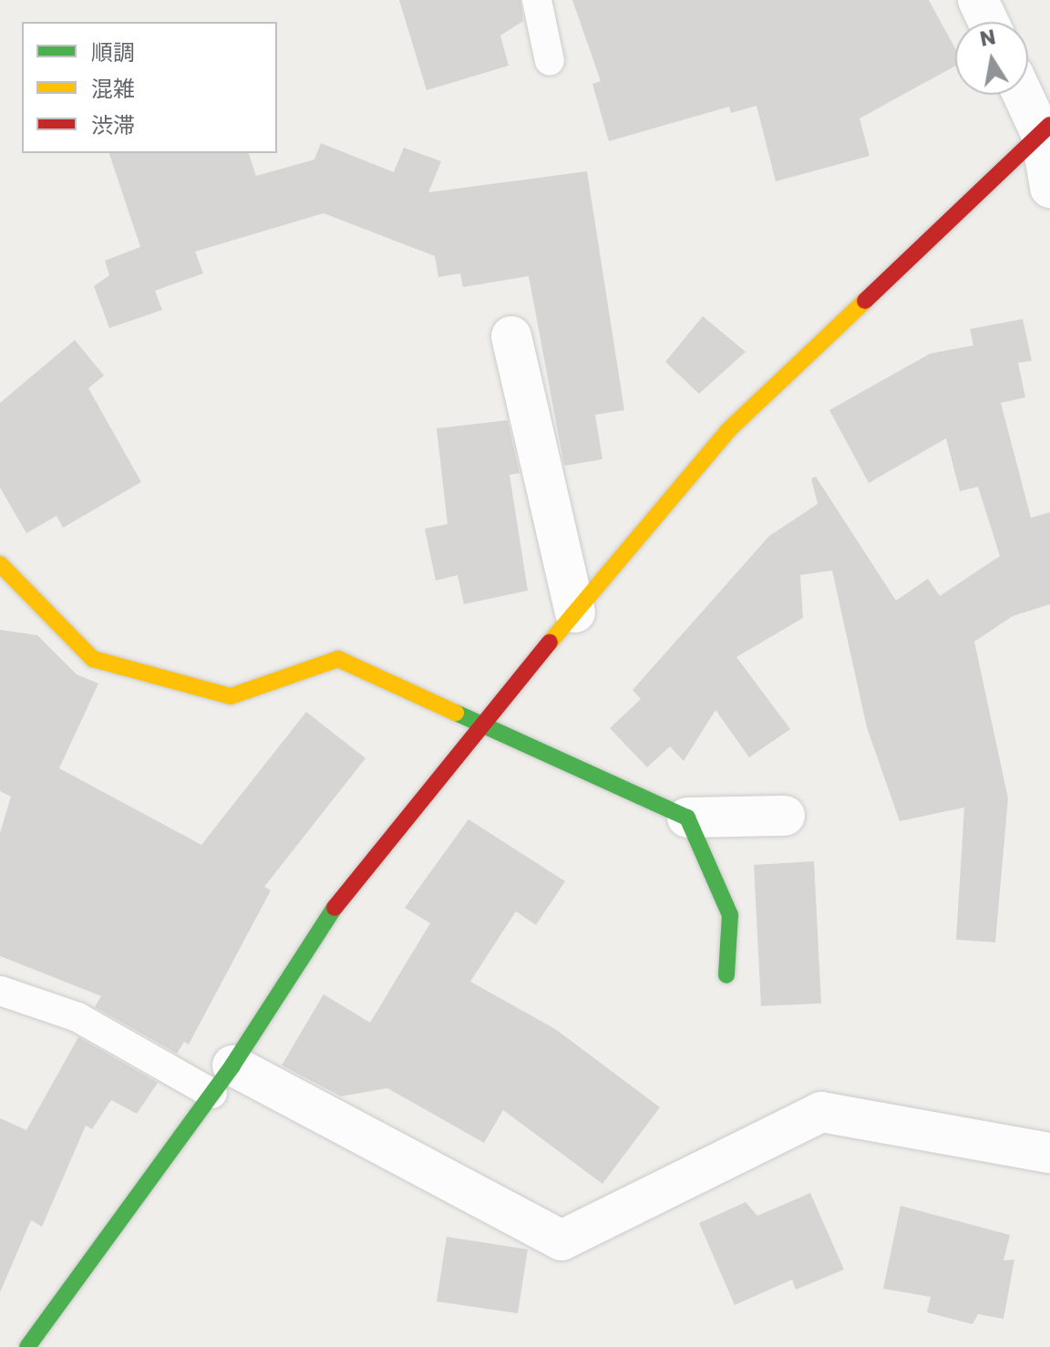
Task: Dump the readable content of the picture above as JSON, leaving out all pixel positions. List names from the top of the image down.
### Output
{
  "legend": ["順調", "混雑", "渋滞"],
  "north": "top"
}
